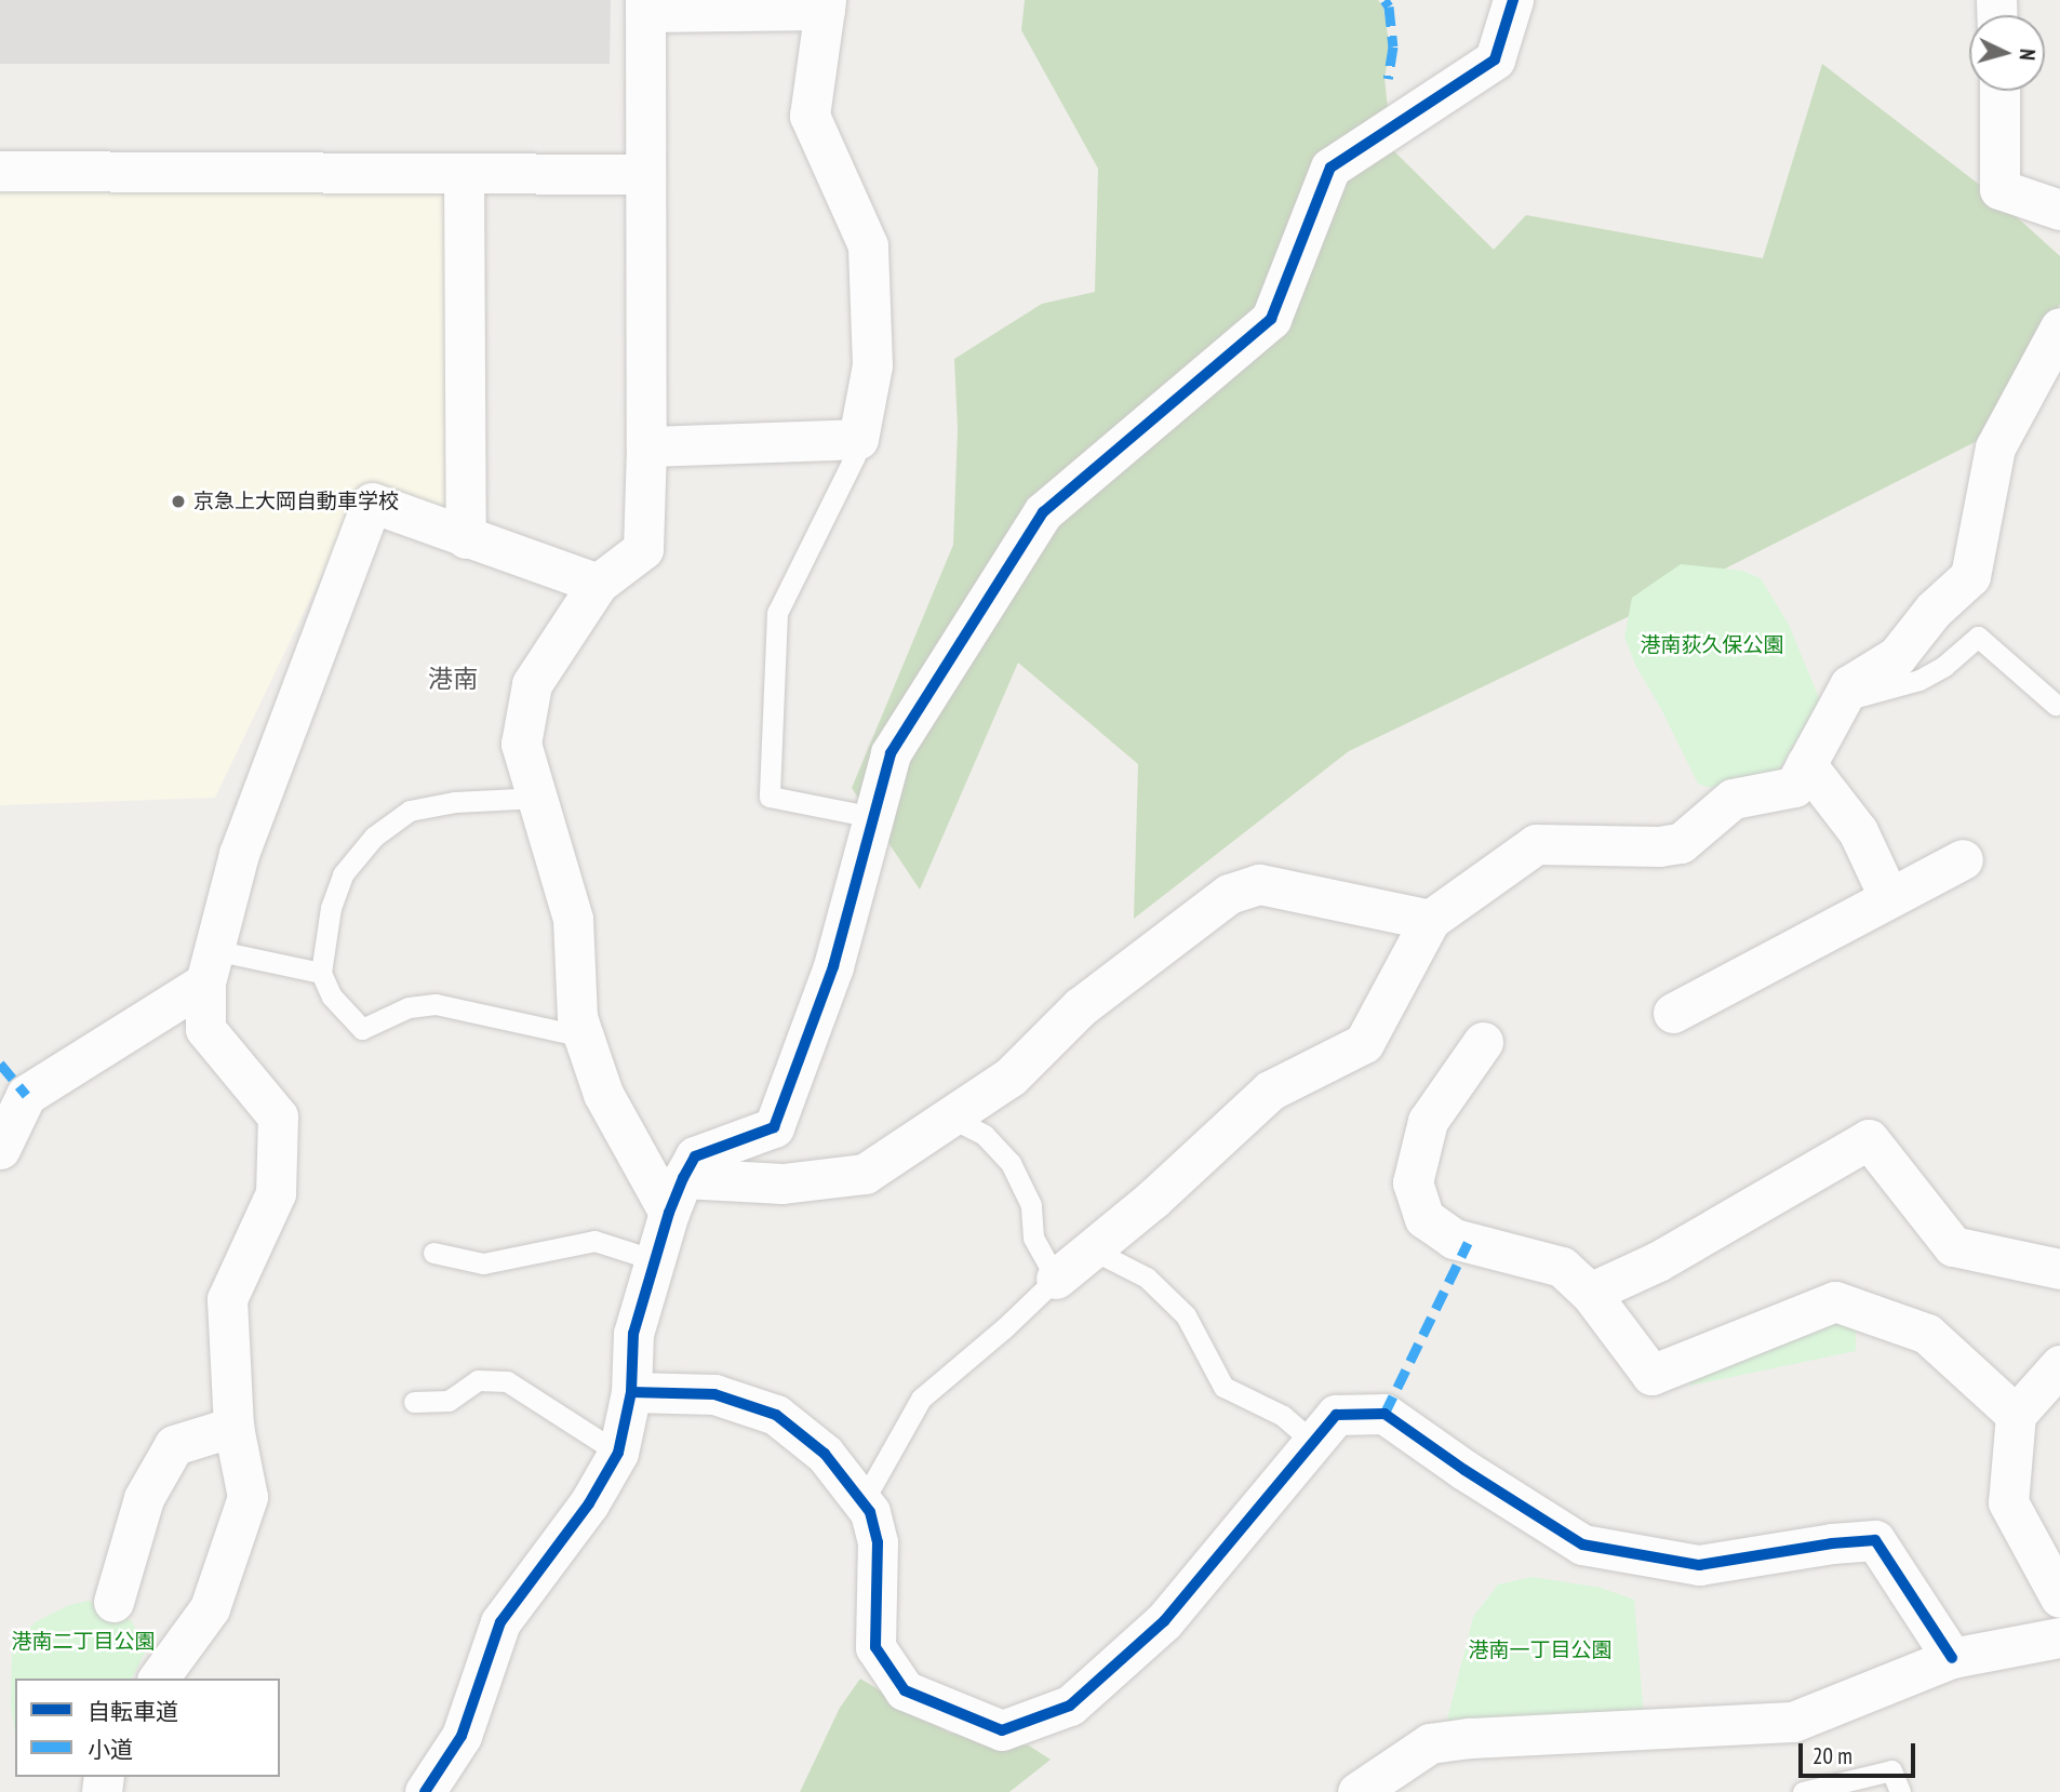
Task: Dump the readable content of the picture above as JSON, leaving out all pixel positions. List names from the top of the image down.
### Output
{
  "districts": ["港南"],
  "parks": ["港南荻久保公園", "港南二丁目公園", "港南一丁目公園"],
  "places": ["京急上大岡自動車学校"],
  "legend": ["自転車道", "小道"],
  "scale_bar": "20 m",
  "north": "right"
}
